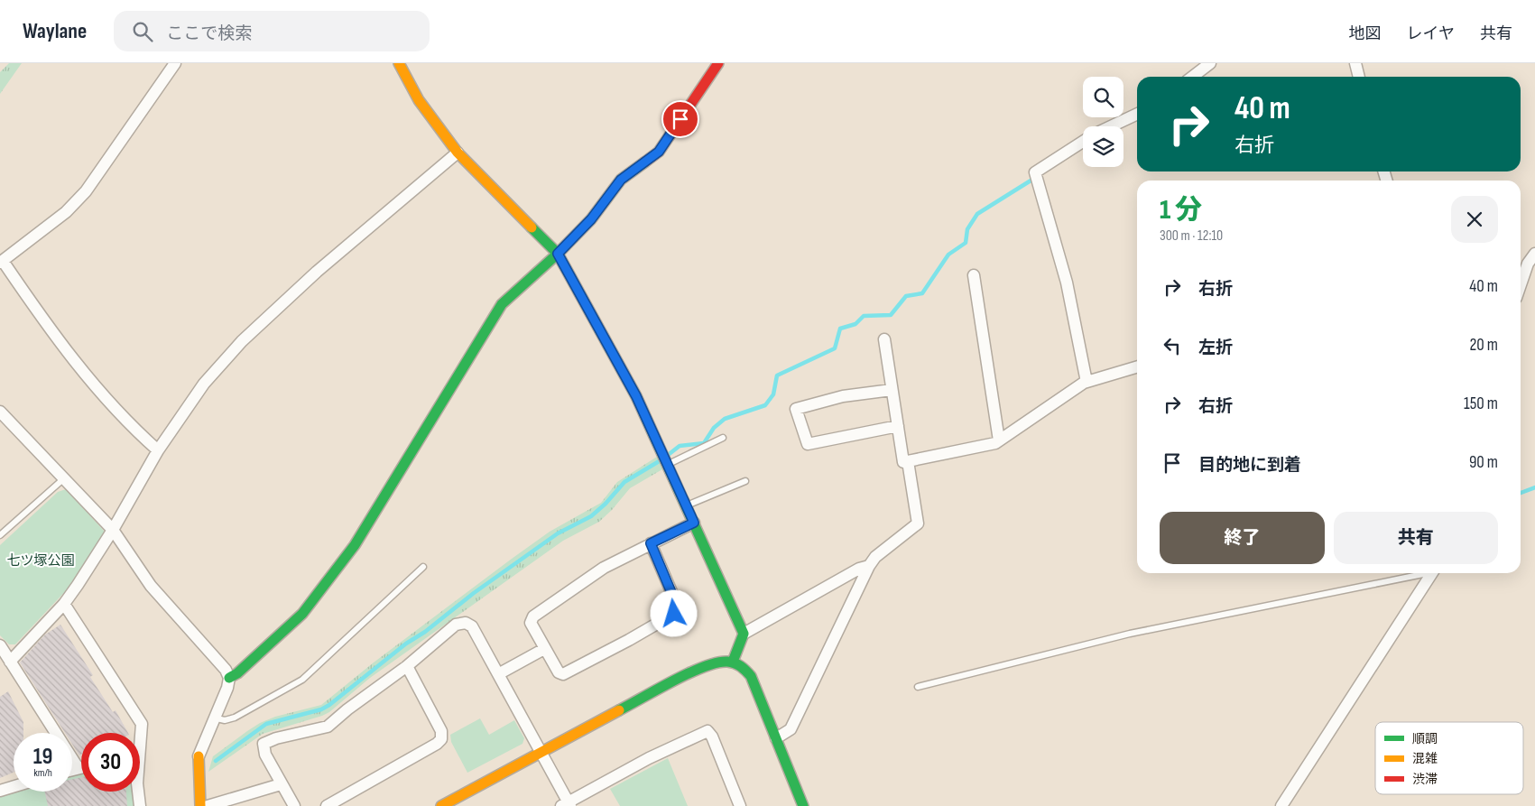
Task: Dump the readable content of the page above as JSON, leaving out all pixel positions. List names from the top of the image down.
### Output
{
  "parks": ["七ツ塚公園"],
  "legend": ["順調", "混雑", "渋滞"],
  "page": {
    "header": "Waylane",
    "search": "ここで検索",
    "nav": ["地図", "レイヤ", "共有"],
    "turn": ["40 m", "右折"],
    "heading": ["1 分", "300 m · 12:10"],
    "list": [
      {
        "name": "右折",
        "value": "40 m"
      },
      {
        "name": "左折",
        "value": "20 m"
      },
      {
        "name": "右折",
        "value": "150 m"
      },
      {
        "name": "目的地に到着",
        "value": "90 m"
      }
    ],
    "buttons": ["終了", "共有"],
    "speed": "19 km/h",
    "limit": "30"
  }
}
